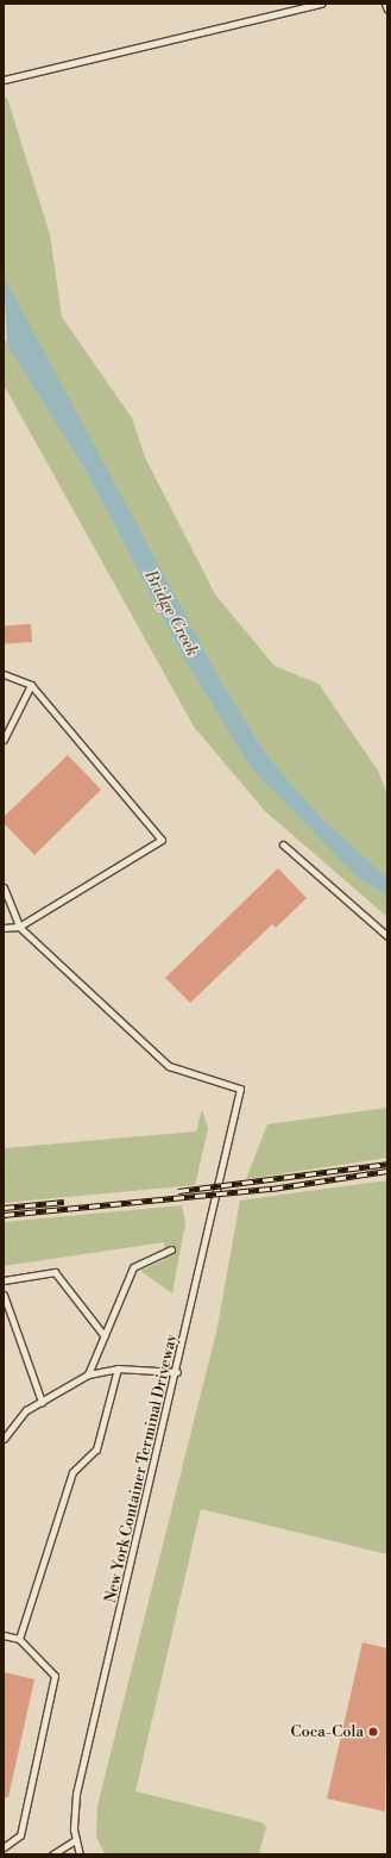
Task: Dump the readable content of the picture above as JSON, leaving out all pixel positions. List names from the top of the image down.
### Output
{
  "streets": {
    "lane": ["New York Container Terminal Driveway"]
  },
  "water": ["Bridge Creek"],
  "places": ["Coca-Cola"]
}
